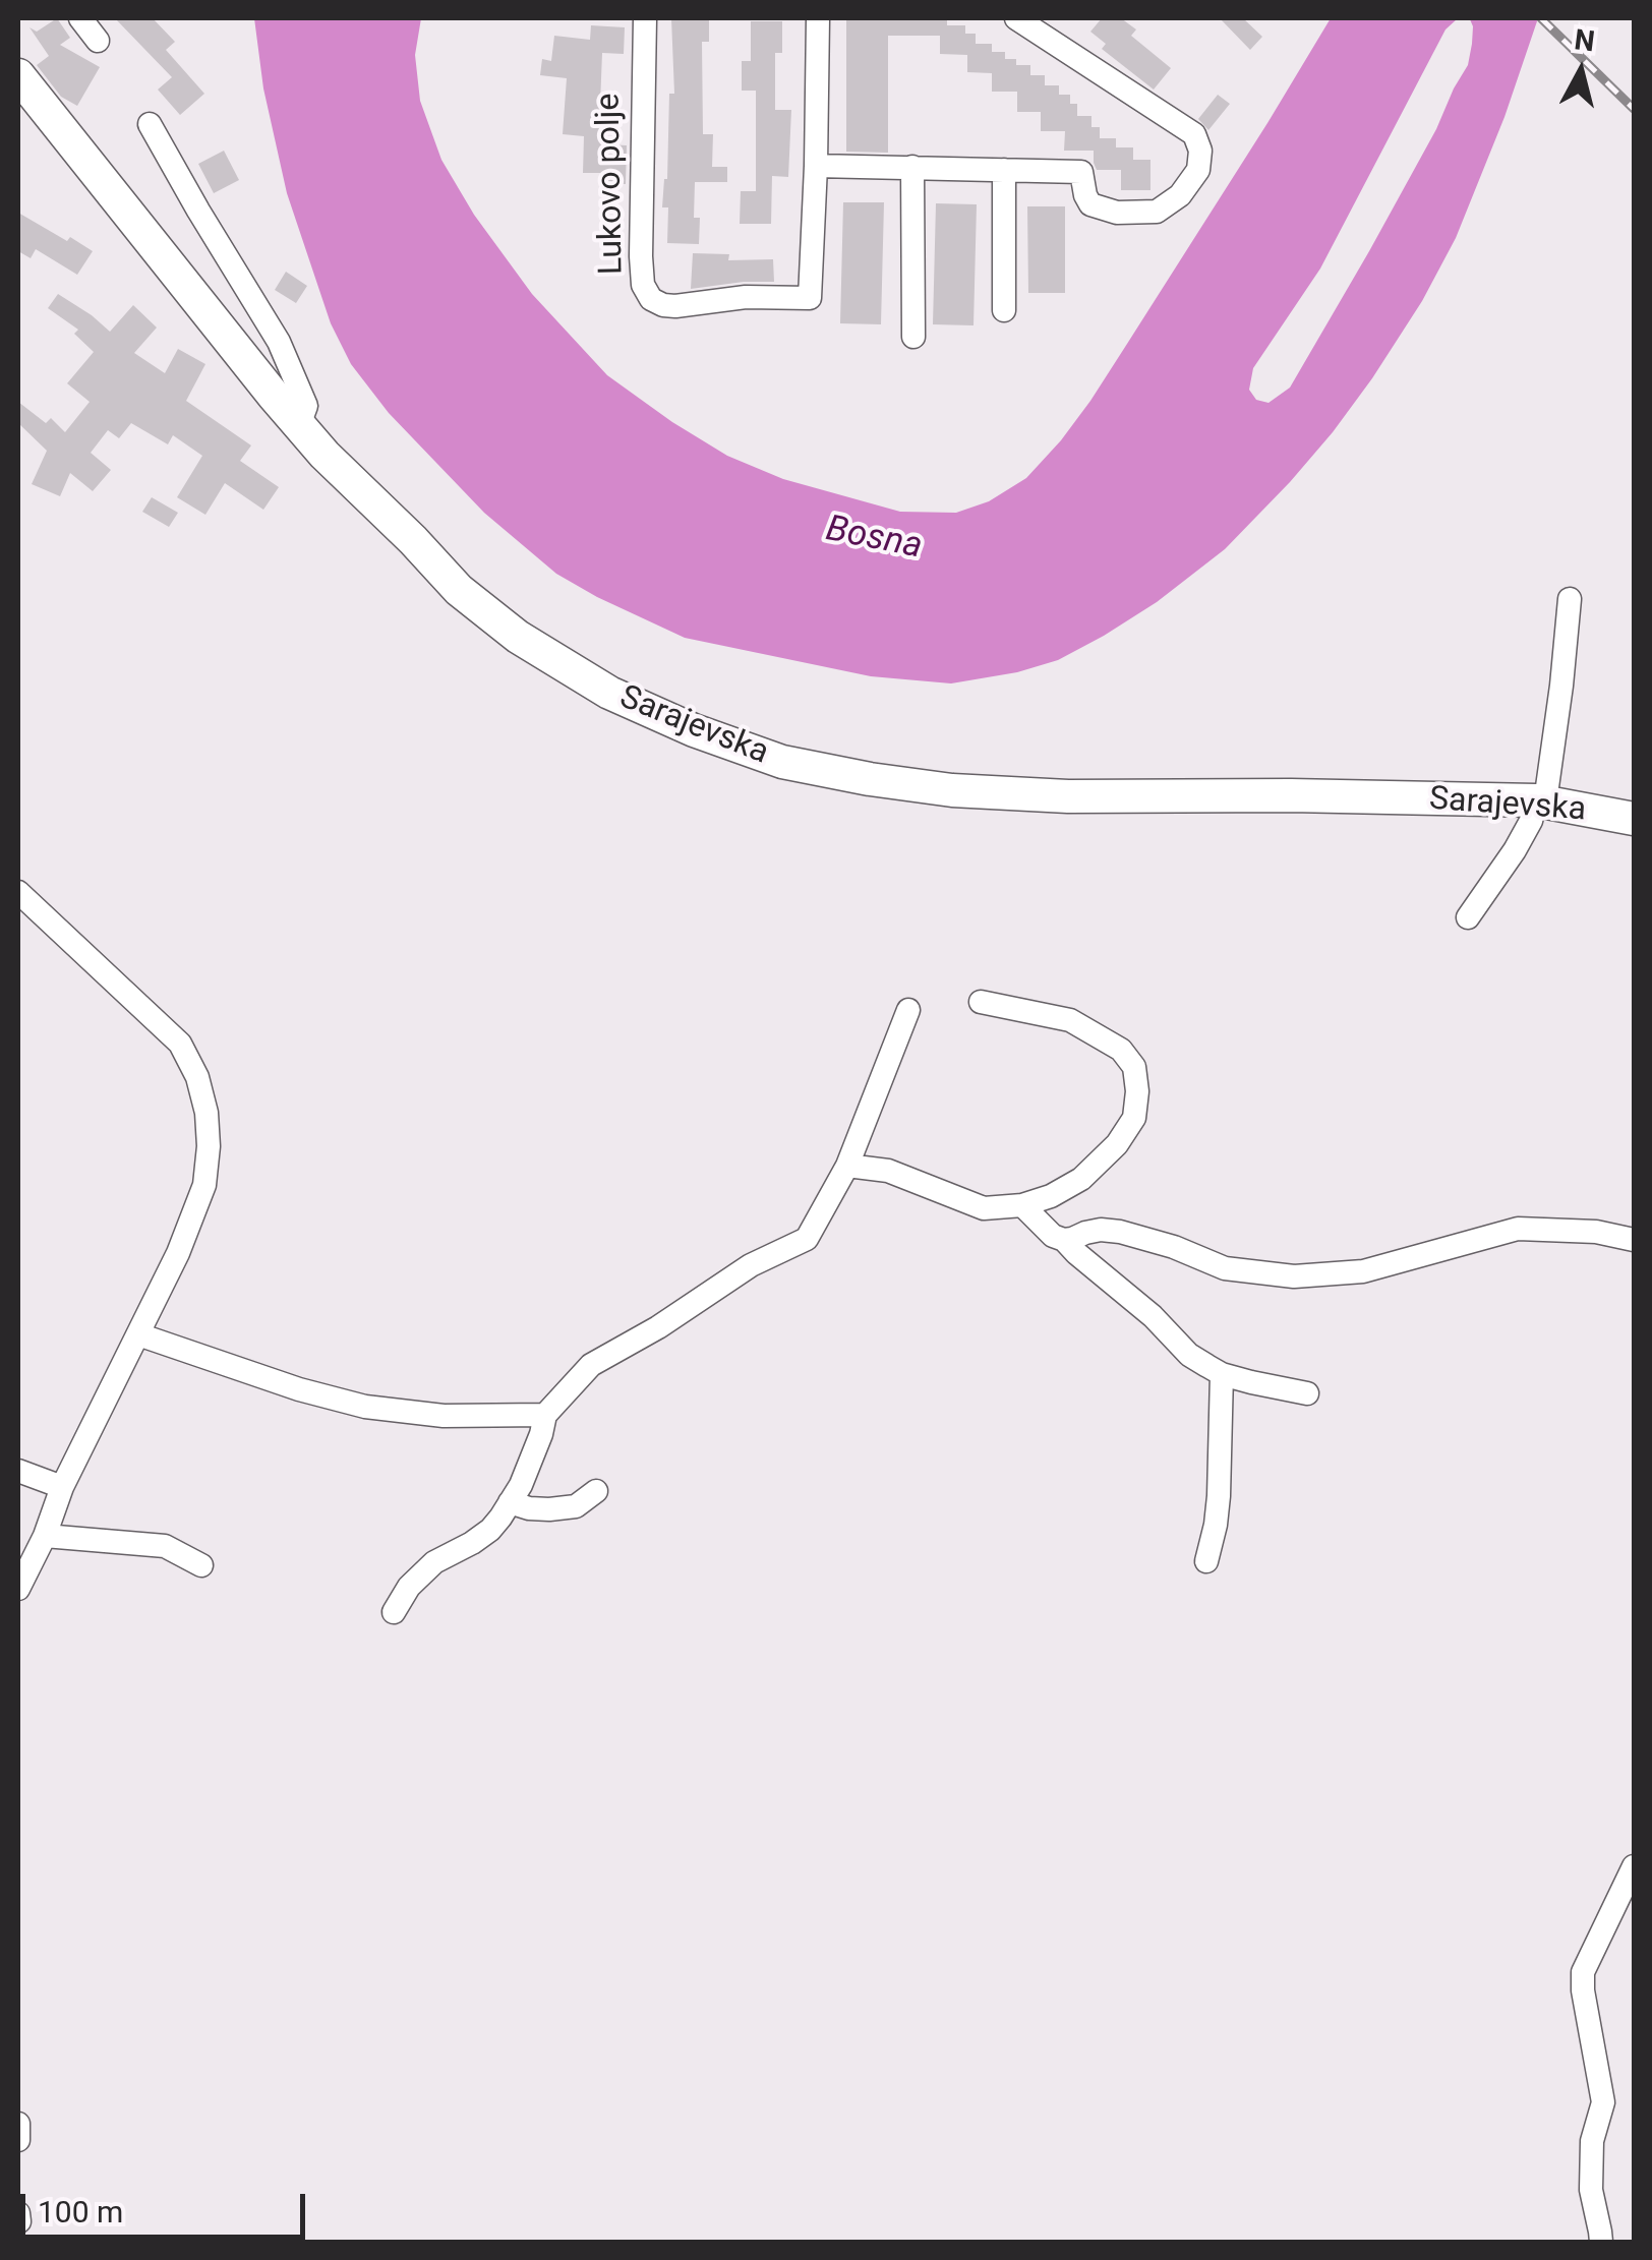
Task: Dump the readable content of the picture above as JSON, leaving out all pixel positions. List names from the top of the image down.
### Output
{
  "streets": {
    "main road": ["Sarajevska"],
    "street": ["Lukovo polje"]
  },
  "water": ["Bosna"],
  "scale_bar": "100 m",
  "north": "top"
}
